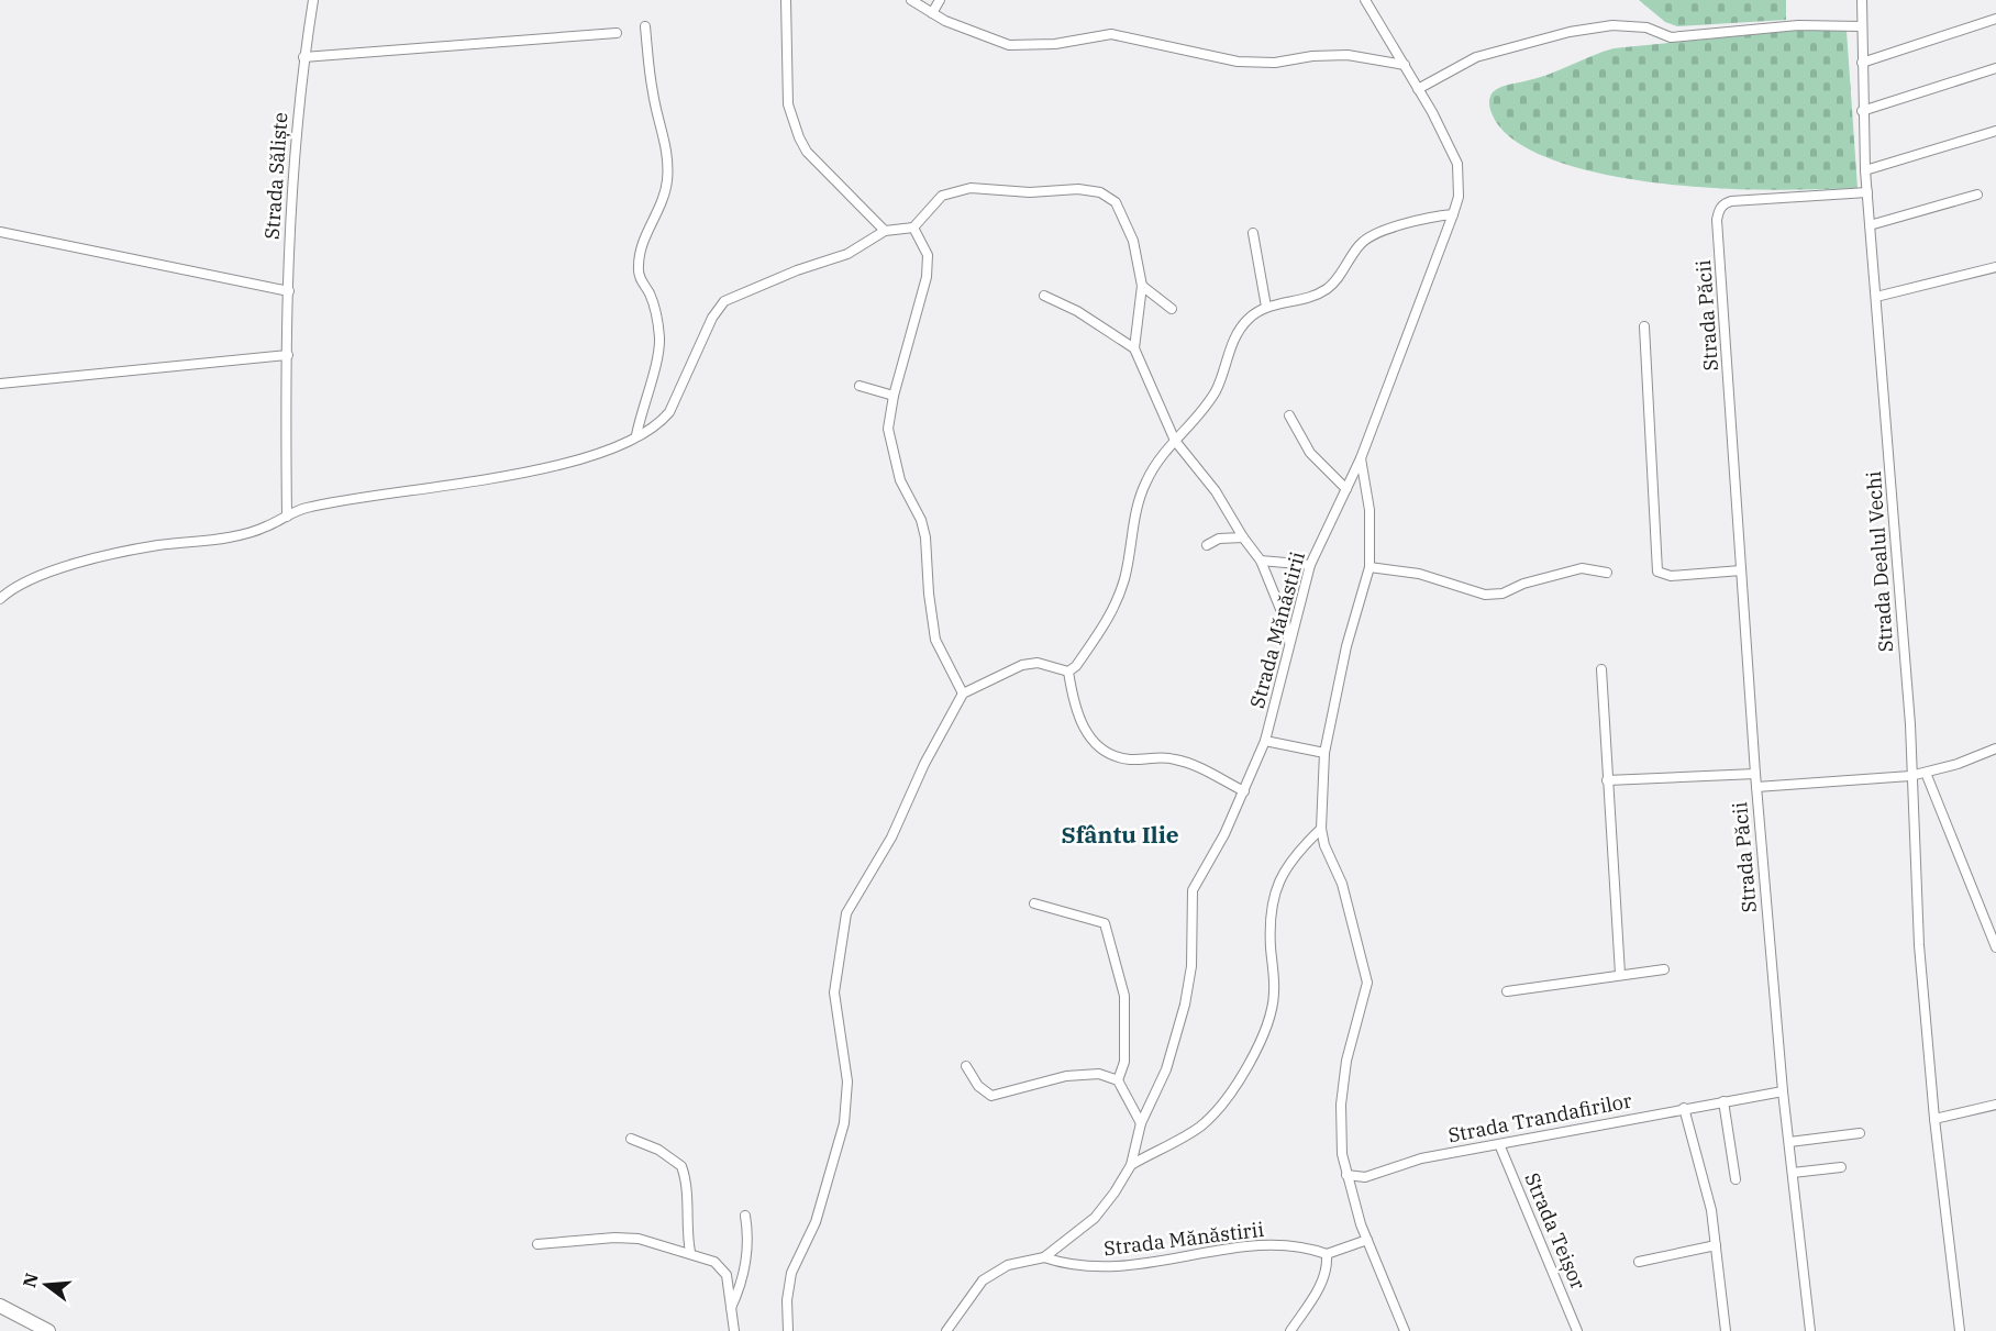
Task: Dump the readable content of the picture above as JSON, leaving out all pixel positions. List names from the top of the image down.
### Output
{
  "streets": {
    "street": [
      "Strada Săliște",
      "Strada Păcii",
      "Strada Dealul Vechi",
      "Strada Mănăstirii",
      "Strada Trandafirilor",
      "Strada Teișor"
    ]
  },
  "crossings": [
    ["Strada Păcii", "Strada Dealul Vechi"],
    ["Strada Păcii", "Strada Trandafirilor"],
    ["Strada Trandafirilor", "Strada Teișor"]
  ],
  "districts": ["Sfântu Ilie"],
  "north": "left"
}
